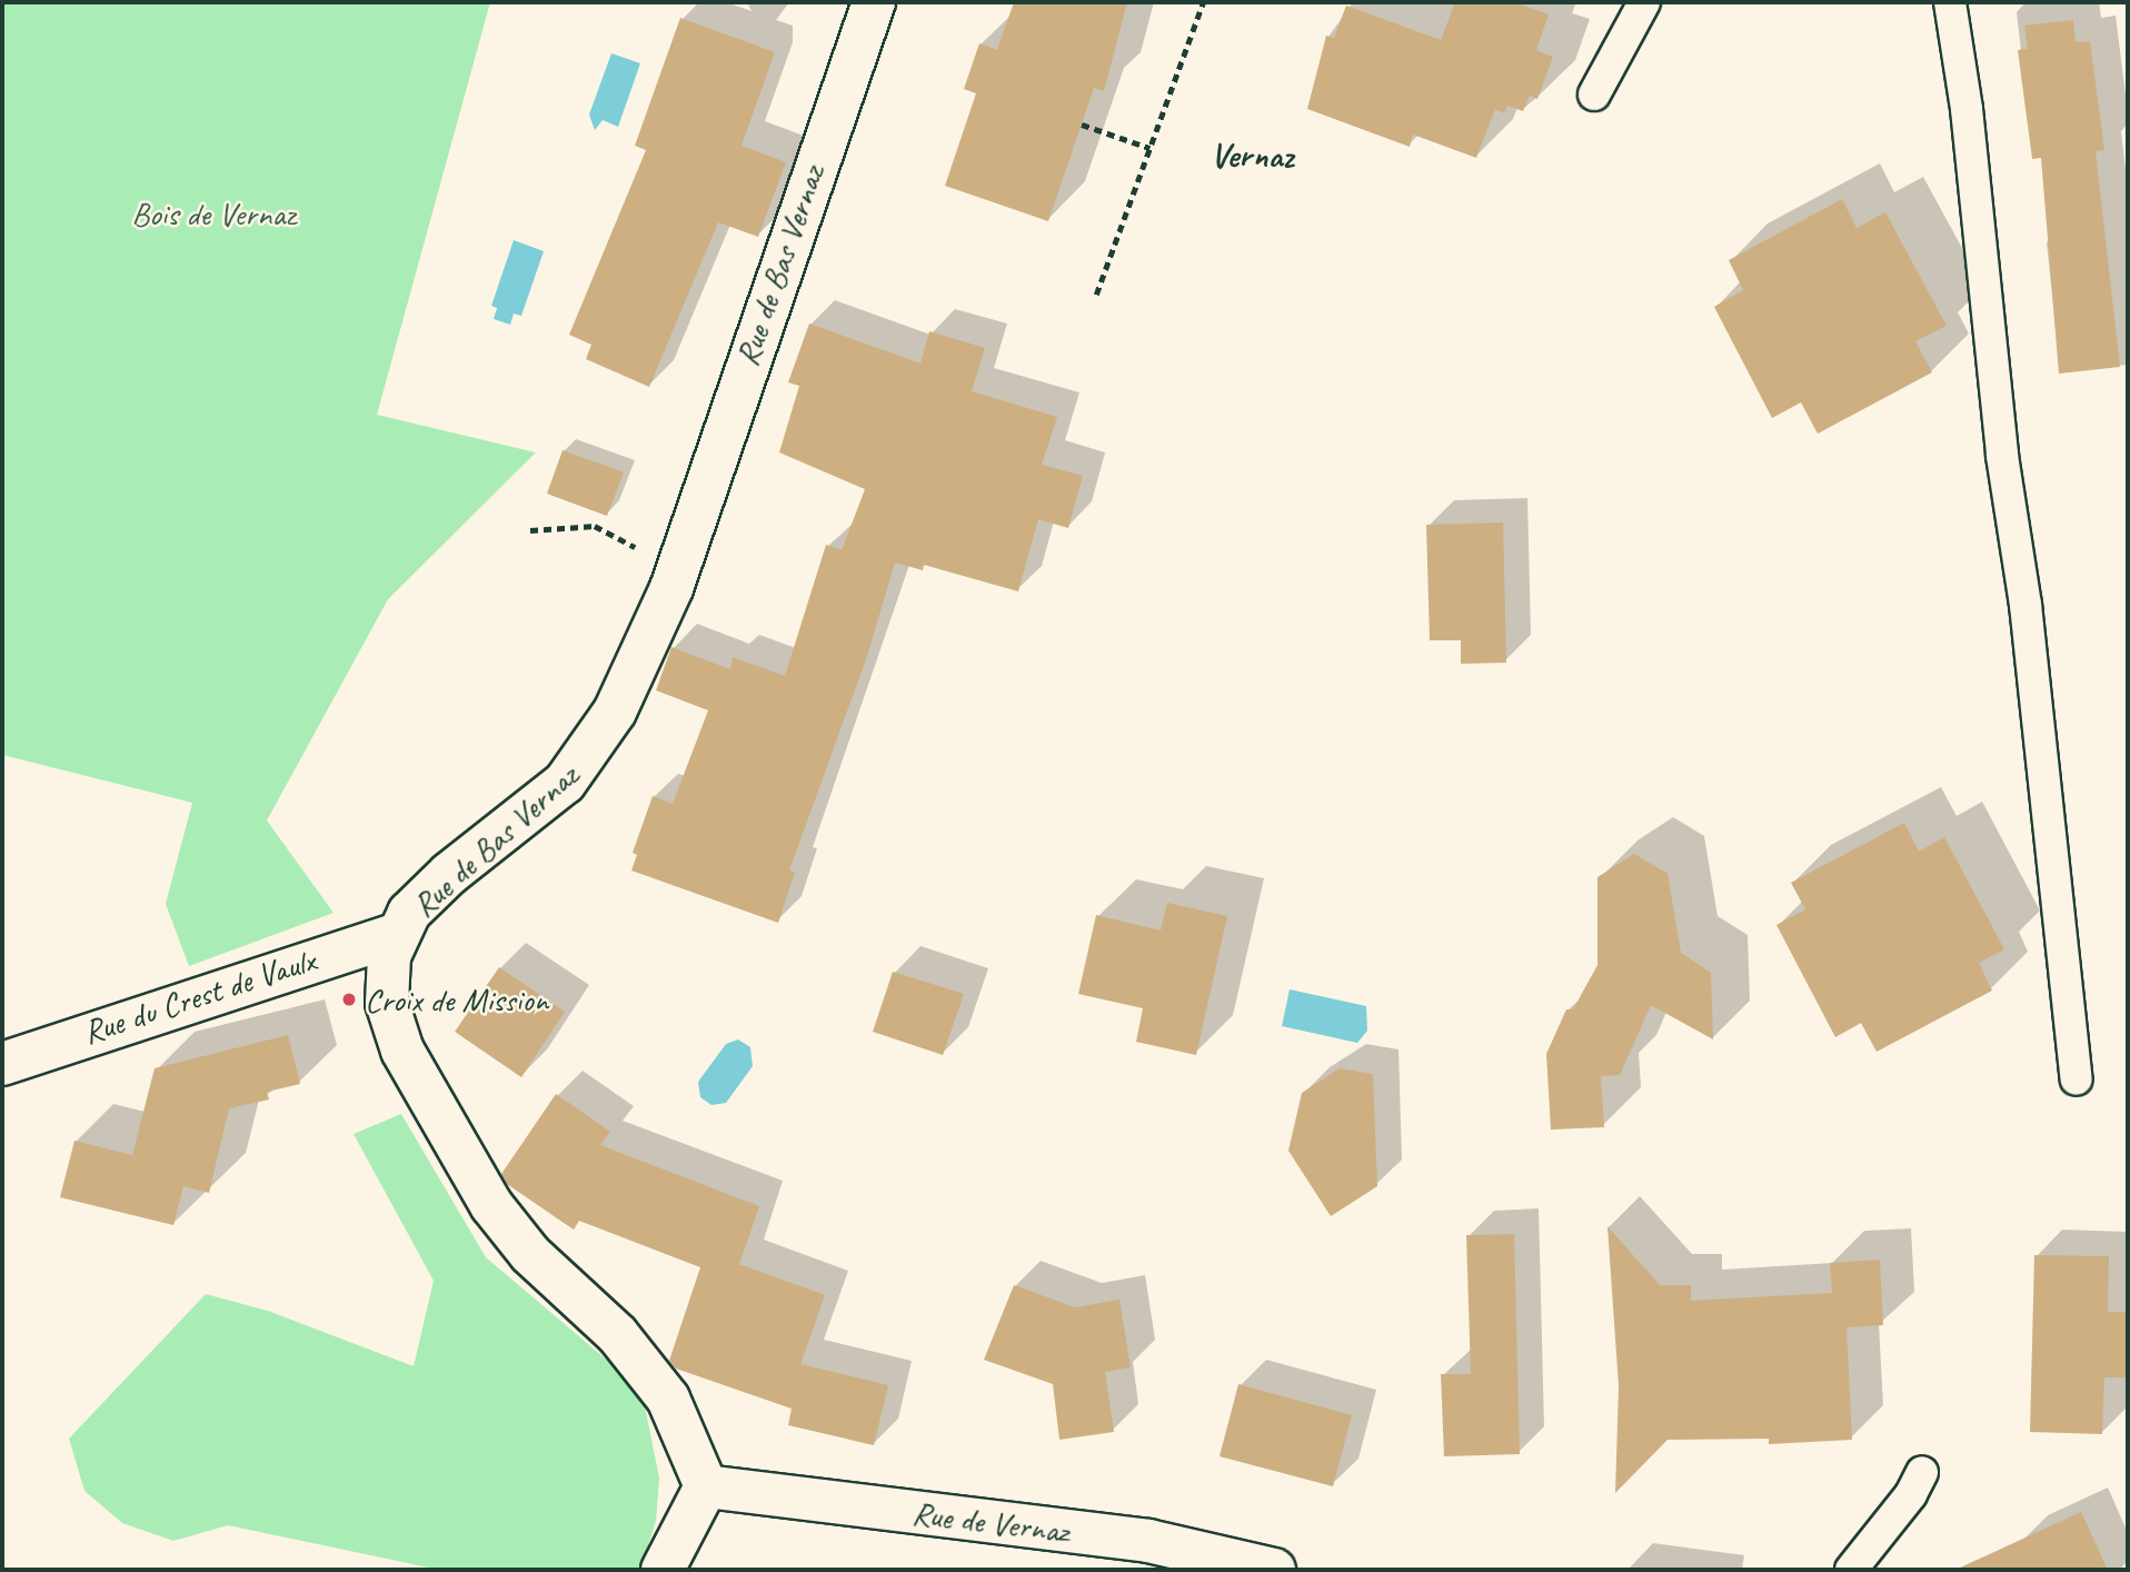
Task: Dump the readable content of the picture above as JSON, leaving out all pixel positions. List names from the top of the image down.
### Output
{
  "streets": {
    "street": ["Rue de Bas Vernaz", "Rue du Crest de Vaulx", "Rue de Vernaz"]
  },
  "crossings": [
    ["Rue de Bas Vernaz", "Rue du Crest de Vaulx"],
    ["Rue de Bas Vernaz", "Rue de Vernaz"]
  ],
  "districts": ["Vernaz"],
  "parks": ["Bois de Vernaz"],
  "places": ["Croix de Mission"]
}
